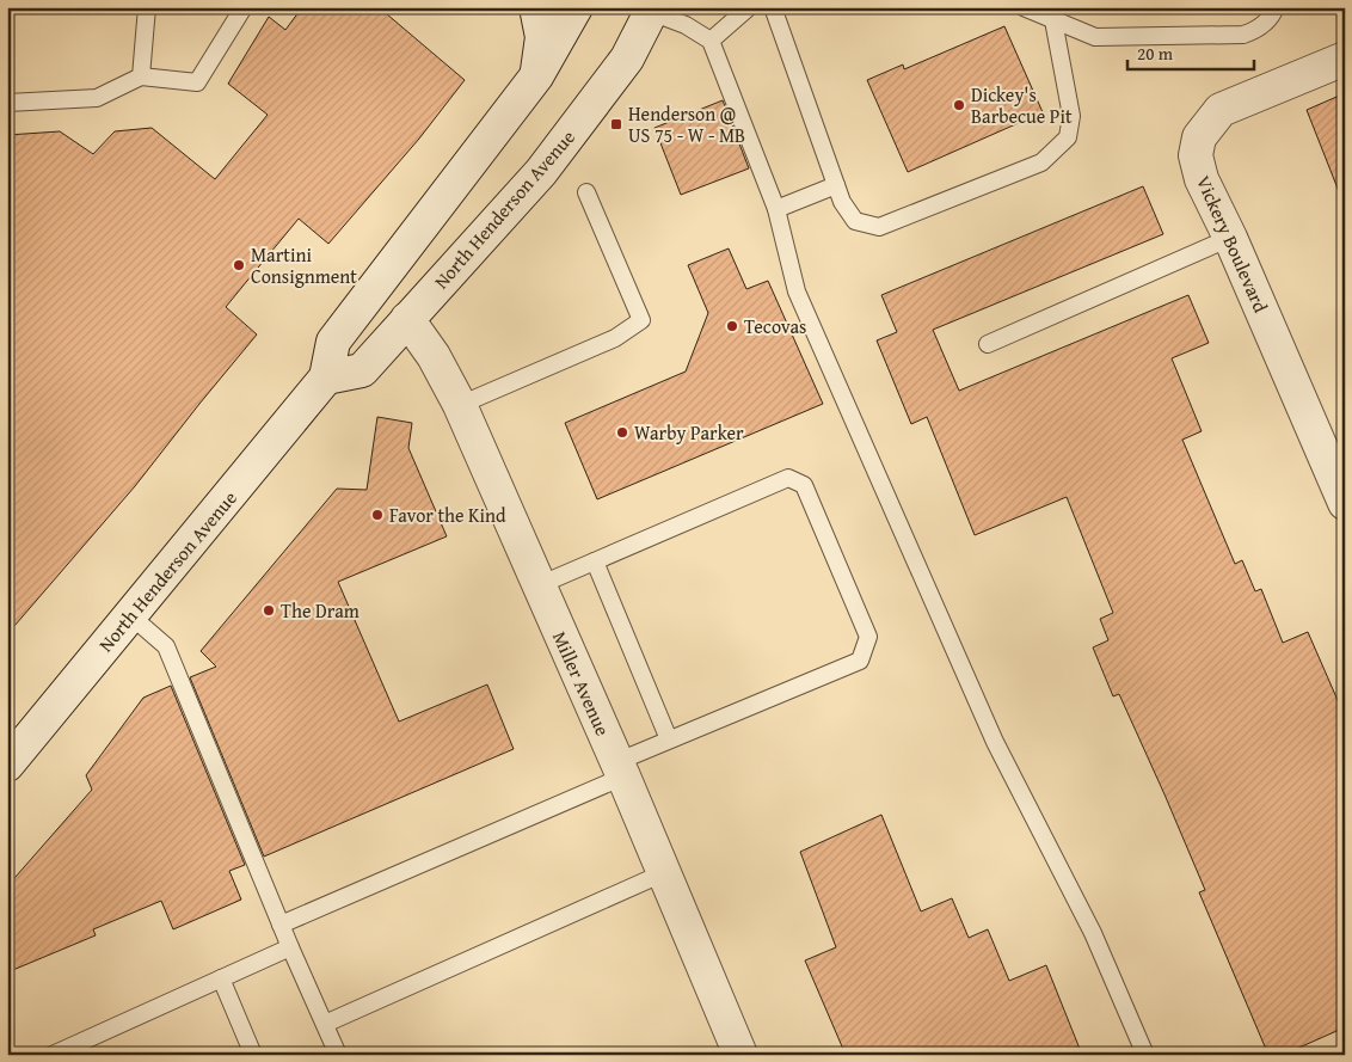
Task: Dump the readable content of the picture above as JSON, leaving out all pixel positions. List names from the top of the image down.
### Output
{
  "streets": {
    "street": ["North Henderson Avenue", "Vickery Boulevard", "Miller Avenue"]
  },
  "crossings": [
    ["North Henderson Avenue", "Miller Avenue"]
  ],
  "places": {
    "other": [
      "Dickey's Barbecue Pit",
      "Martini Consignment",
      "Tecovas",
      "Warby Parker",
      "Favor the Kind",
      "The Dram"
    ],
    "transit": ["Henderson @ US 75 - W - MB"]
  },
  "scale_bar": "20 m"
}
